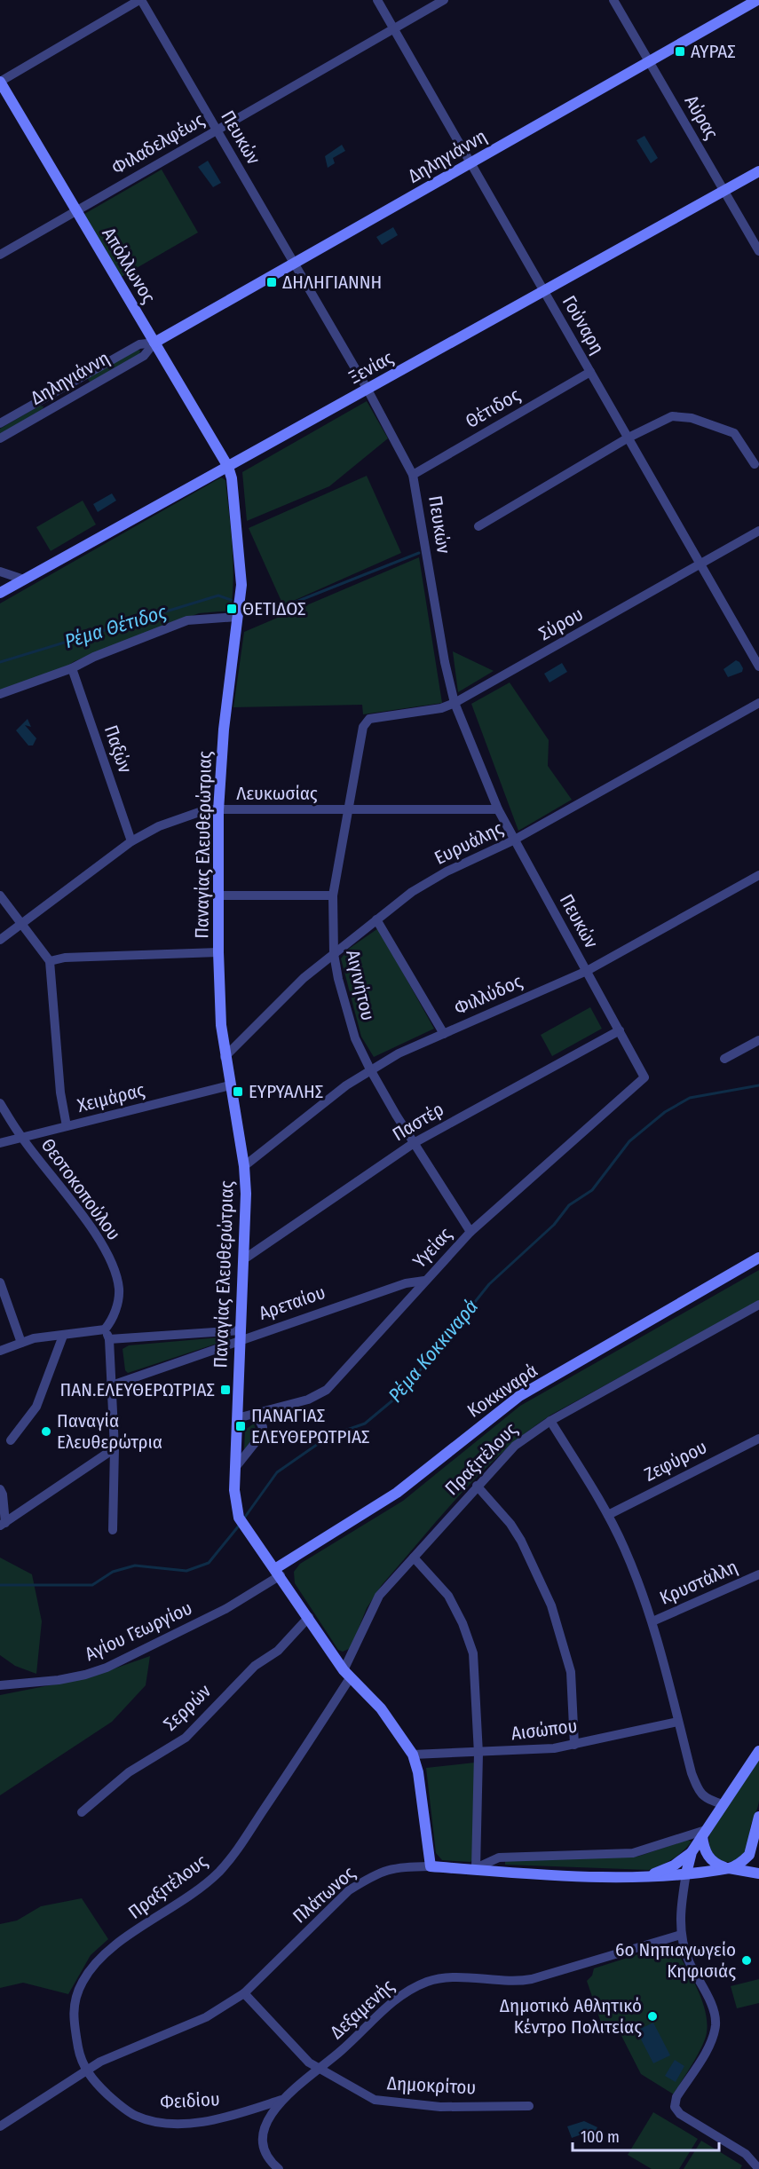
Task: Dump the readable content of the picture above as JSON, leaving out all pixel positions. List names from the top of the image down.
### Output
{
  "streets": {
    "street": [
      "Αύρας",
      "Πευκών",
      "Φιλαδελφέως",
      "Δηληγιάννη",
      "Απόλλωνος",
      "Γούναρη",
      "Ξενίας",
      "Θέτιδος",
      "Σύρου",
      "Παξών",
      "Λευκωσίας",
      "Ευρυάλης",
      "Παναγίας Ελευθερώτριας",
      "Αιγινήτου",
      "Φιλλύδος",
      "Χειμάρας",
      "Παστέρ",
      "Θεοτοκοπούλου",
      "Υγείας",
      "Αρεταίου",
      "Κοκκιναρά",
      "Πραξιτέλους",
      "Ζεφύρου",
      "Κρυστάλλη",
      "Αγίου Γεωργίου",
      "Σερρών",
      "Αισώπου",
      "Πλάτωνος",
      "Δεξαμενής",
      "Δημοκρίτου",
      "Φειδίου"
    ]
  },
  "crossings": [
    ["Αύρας", "Δηληγιάννη"],
    ["Αύρας", "Ξενίας"],
    ["Πευκών", "Φιλαδελφέως"],
    ["Πευκών", "Δηληγιάννη"],
    ["Πευκών", "Ξενίας"],
    ["Πευκών", "Θέτιδος"],
    ["Πευκών", "Σύρου"],
    ["Πευκών", "Λευκωσίας"],
    ["Πευκών", "Ευρυάλης"],
    ["Πευκών", "Φιλλύδος"],
    ["Πευκών", "Παστέρ"],
    ["Πευκών", "Υγείας"],
    ["Φιλαδελφέως", "Απόλλωνος"],
    ["Φιλαδελφέως", "Γούναρη"],
    ["Δηληγιάννη", "Απόλλωνος"],
    ["Δηληγιάννη", "Γούναρη"],
    ["Απόλλωνος", "Ξενίας"],
    ["Απόλλωνος", "Παναγίας Ελευθερώτριας"],
    ["Γούναρη", "Ξενίας"],
    ["Γούναρη", "Θέτιδος"],
    ["Γούναρη", "Σύρου"],
    ["Ξενίας", "Παναγίας Ελευθερώτριας"],
    ["Σύρου", "Αιγινήτου"],
    ["Παξών", "Λευκωσίας"],
    ["Λευκωσίας", "Παναγίας Ελευθερώτριας"],
    ["Λευκωσίας", "Αιγινήτου"],
    ["Ευρυάλης", "Παναγίας Ελευθερώτριας"],
    ["Ευρυάλης", "Αιγινήτου"],
    ["Παναγίας Ελευθερώτριας", "Φιλλύδος"],
    ["Παναγίας Ελευθερώτριας", "Χειμάρας"],
    ["Παναγίας Ελευθερώτριας", "Παστέρ"],
    ["Παναγίας Ελευθερώτριας", "Υγείας"],
    ["Παναγίας Ελευθερώτριας", "Αρεταίου"],
    ["Παναγίας Ελευθερώτριας", "Κοκκιναρά"],
    ["Παναγίας Ελευθερώτριας", "Πραξιτέλους"],
    ["Παναγίας Ελευθερώτριας", "Αγίου Γεωργίου"],
    ["Παναγίας Ελευθερώτριας", "Σερρών"],
    ["Παναγίας Ελευθερώτριας", "Αισώπου"],
    ["Παναγίας Ελευθερώτριας", "Πλάτωνος"],
    ["Αιγινήτου", "Φιλλύδος"],
    ["Αιγινήτου", "Παστέρ"],
    ["Αιγινήτου", "Υγείας"],
    ["Χειμάρας", "Θεοτοκοπούλου"],
    ["Υγείας", "Αρεταίου"],
    ["Κοκκιναρά", "Αγίου Γεωργίου"],
    ["Πραξιτέλους", "Πλάτωνος"],
    ["Πραξιτέλους", "Φειδίου"],
    ["Πλάτωνος", "Δημοκρίτου"],
    ["Πλάτωνος", "Φειδίου"],
    ["Δεξαμενής", "Δημοκρίτου"],
    ["Δεξαμενής", "Φειδίου"]
  ],
  "water": ["Ρέμα Θέτιδος", "Ρέμα Κοκκιναρά"],
  "places": {
    "transit": [
      "ΑΥΡΑΣ",
      "ΔΗΛΗΓΙΑΝΝΗ",
      "ΘΕΤΙΔΟΣ",
      "ΕΥΡΥΑΛΗΣ",
      "ΠΑΝ.ΕΛΕΥΘΕΡΩΤΡΙΑΣ",
      "ΠΑΝΑΓΙΑΣ ΕΛΕΥΘΕΡΩΤΡΙΑΣ"
    ],
    "other": ["Παναγία Ελευθερώτρια", "6ο Νηπιαγωγείο Κηφισιάς", "Δημοτικό Αθλητικό Κέντρο Πολιτείας"]
  },
  "scale_bar": "100 m"
}
